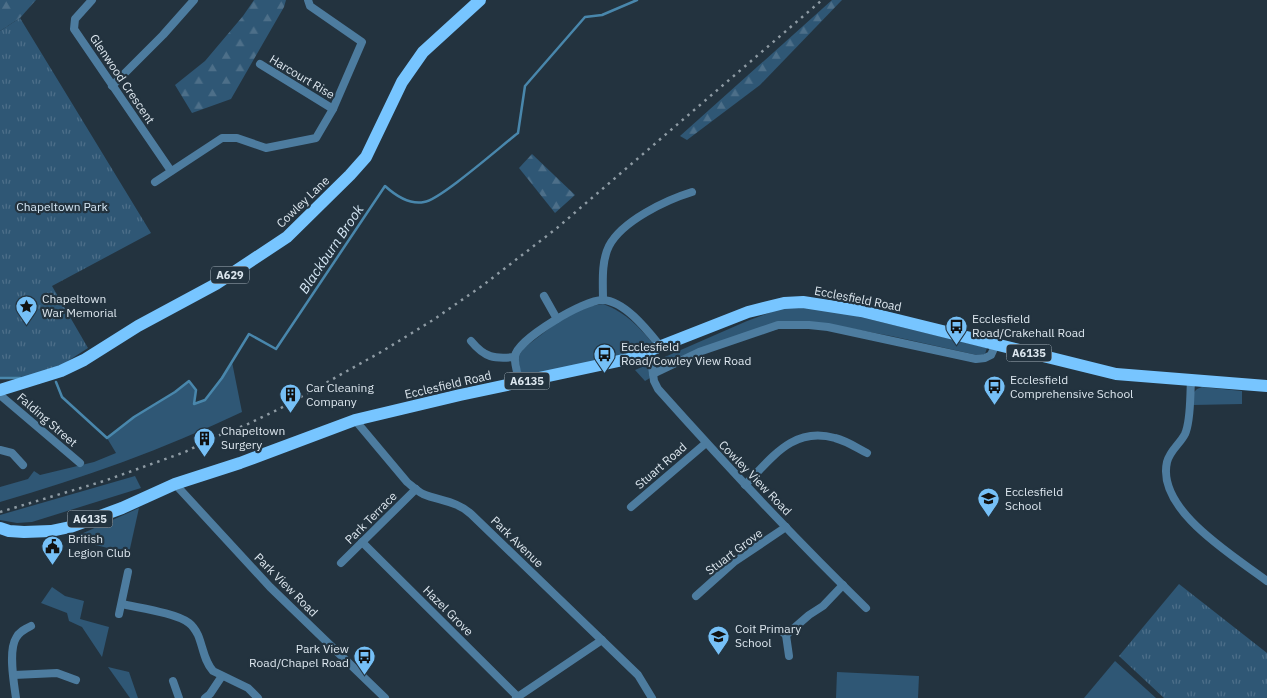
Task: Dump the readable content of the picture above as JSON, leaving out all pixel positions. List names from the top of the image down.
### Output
{
  "streets": {
    "main road": [
      "Cowley Lane",
      "A629",
      "Ecclesfield Road",
      "A6135"
    ],
    "street": [
      "Harcourt Rise",
      "Glenwood Crescent",
      "Falding Street",
      "Stuart Road",
      "Cowley View Road",
      "Park Terrace",
      "Park Avenue",
      "Stuart Grove",
      "Park View Road",
      "Hazel Grove"
    ]
  },
  "crossings": [
    ["Ecclesfield Road", "A6135"],
    ["Ecclesfield Road", "Cowley View Road"],
    ["Ecclesfield Road", "Park Avenue"],
    ["Ecclesfield Road", "Park View Road"],
    ["Stuart Road", "Cowley View Road"],
    ["Cowley View Road", "Stuart Grove"],
    ["Park Terrace", "Park Avenue"],
    ["Park Terrace", "Hazel Grove"]
  ],
  "water": ["Blackburn Brook"],
  "parks": ["Chapeltown Park"],
  "places": {
    "place": ["Chapeltown War Memorial"],
    "bus stop": [
      "Ecclesfield Road/Crakehall Road",
      "Ecclesfield Road/Cowley View Road",
      "Ecclesfield Comprehensive School",
      "Park View Road/Chapel Road"
    ],
    "building": ["Car Cleaning Company", "Chapeltown Surgery"],
    "school or university": ["Ecclesfield School", "Coit Primary School"],
    "public building": ["British Legion Club"]
  }
}
